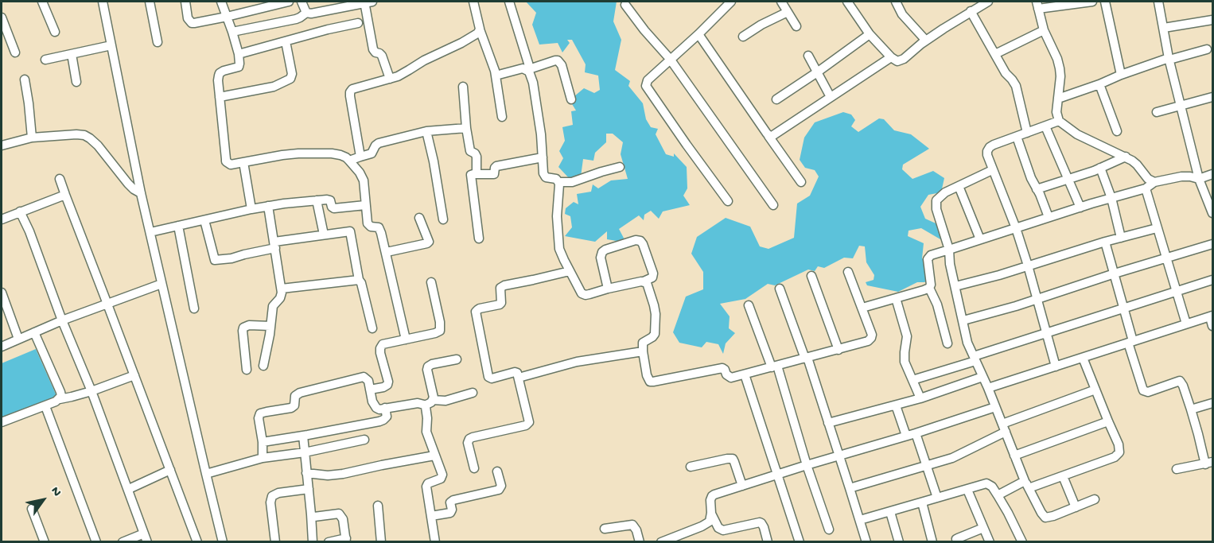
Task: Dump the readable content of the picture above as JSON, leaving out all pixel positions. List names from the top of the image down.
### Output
{
  "north": "top right"
}
